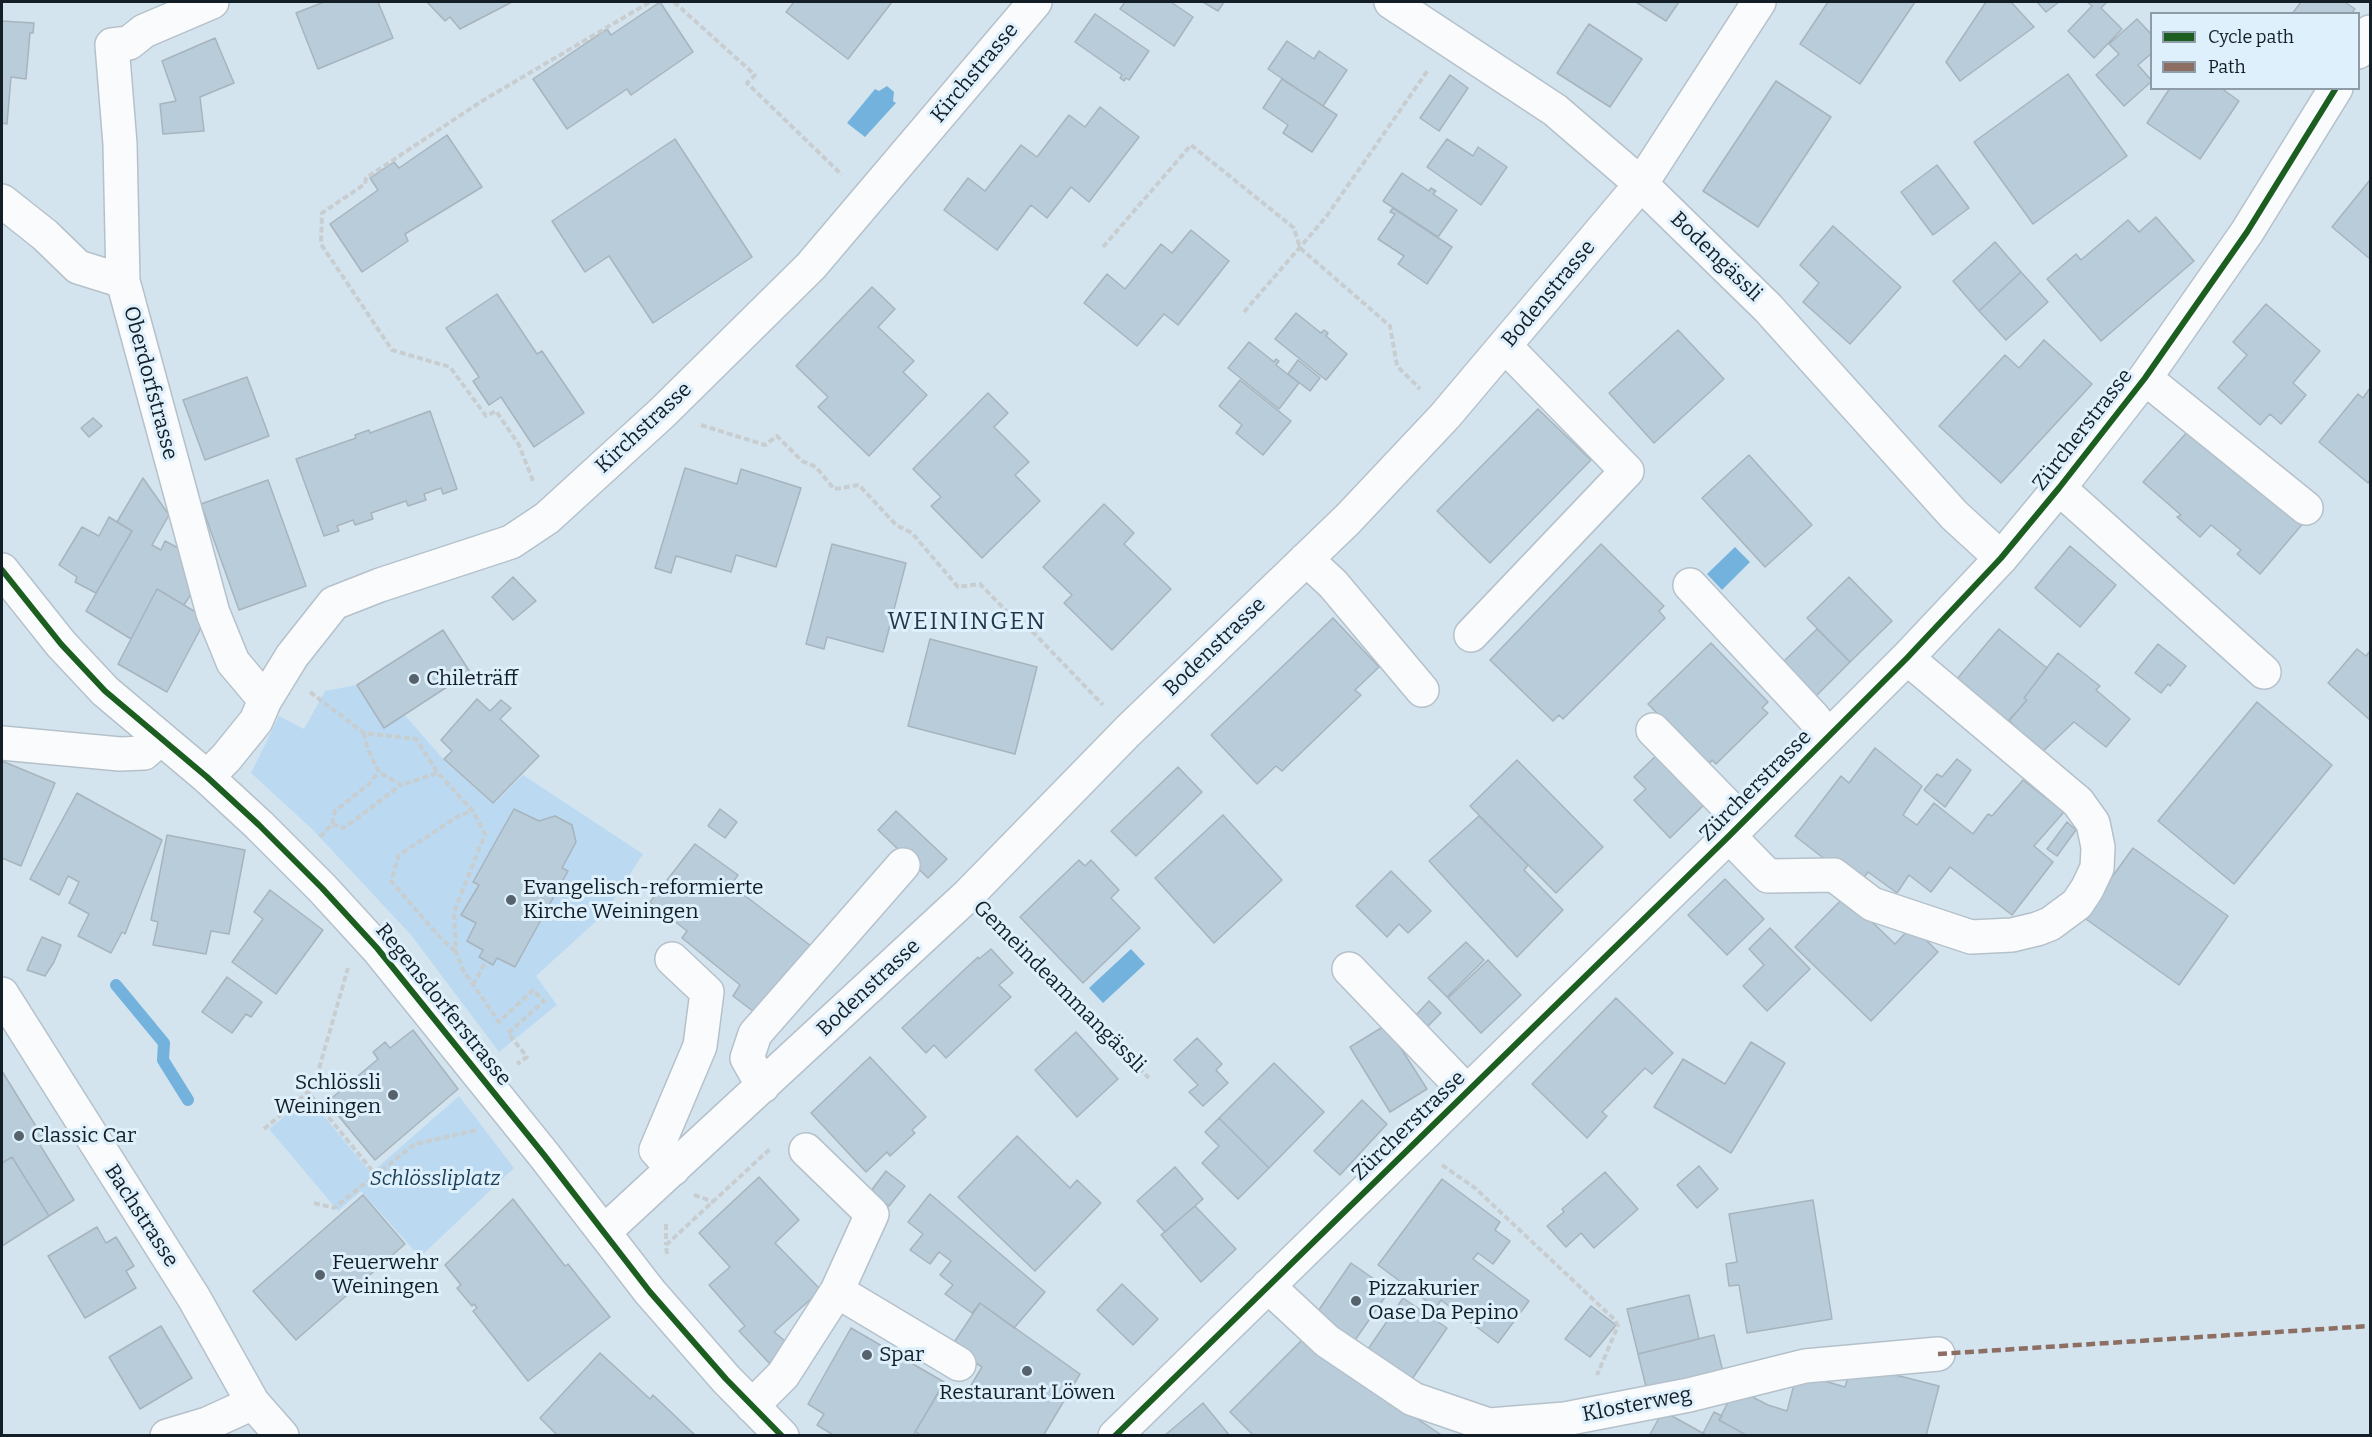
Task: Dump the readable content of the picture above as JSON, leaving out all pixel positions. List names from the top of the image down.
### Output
{
  "streets": {
    "street": [
      "Kirchstrasse",
      "Bodengässli",
      "Bodenstrasse",
      "Oberdorfstrasse",
      "Zürcherstrasse",
      "Regensdorferstrasse",
      "Bachstrasse",
      "Klosterweg"
    ],
    "path": ["Gemeindeammangässli"]
  },
  "crossings": [
    ["Kirchstrasse", "Oberdorfstrasse"],
    ["Kirchstrasse", "Regensdorferstrasse"],
    ["Bodengässli", "Bodenstrasse"],
    ["Bodengässli", "Zürcherstrasse"],
    ["Bodenstrasse", "Gemeindeammangässli"],
    ["Bodenstrasse", "Regensdorferstrasse"],
    ["Zürcherstrasse", "Klosterweg"]
  ],
  "districts": ["WEININGEN"],
  "parks": ["Schlössliplatz"],
  "places": [
    "Chileträff",
    "Evangelisch-reformierte Kirche Weiningen",
    "Schlössli Weiningen",
    "Classic Car",
    "Feuerwehr Weiningen",
    "Pizzakurier Oase Da Pepino",
    "Spar",
    "Restaurant Löwen"
  ],
  "legend": ["Cycle path", "Path"]
}
